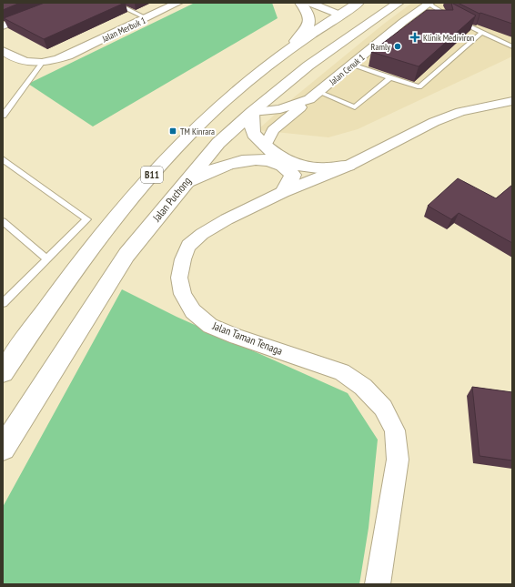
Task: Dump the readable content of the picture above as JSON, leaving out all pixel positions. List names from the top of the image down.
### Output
{
  "streets": {
    "main road": ["B11", "Jalan Puchong"],
    "street": ["Jalan Merbuk 1", "Jalan Cenuk 1", "Jalan Taman Tenaga"]
  },
  "crossings": [
    ["Jalan Cenuk 1", "Jalan Puchong"]
  ],
  "places": {
    "health": ["Klinik Mediviron"],
    "other": ["Ramly"],
    "transit": ["TM Kinrara"]
  }
}
